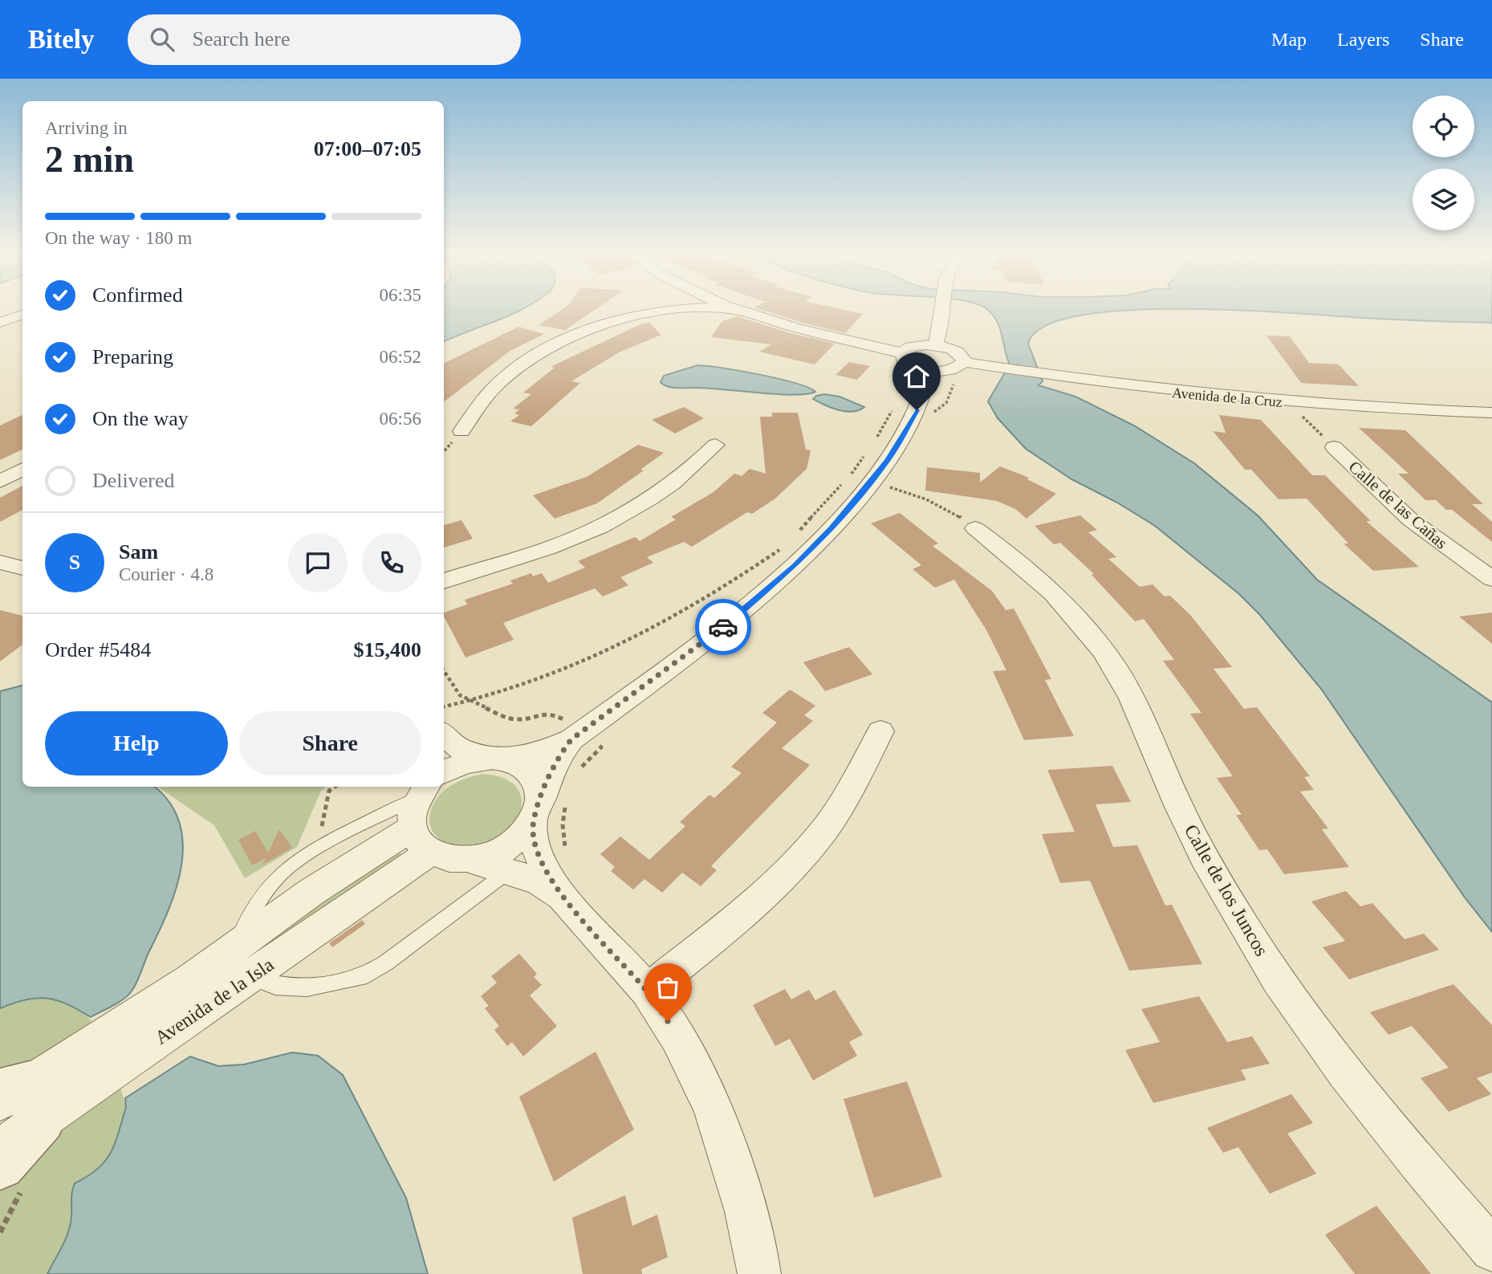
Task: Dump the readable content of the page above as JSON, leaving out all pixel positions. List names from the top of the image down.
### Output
{
  "streets": {
    "street": [
      "Avenida de la Cruz",
      "Calle de las Cañas",
      "Calle de los Juncos",
      "Avenida de la Isla"
    ]
  },
  "page": {
    "header": "Bitely",
    "search": "Search here",
    "nav": ["Map", "Layers", "Share"],
    "heading": ["2 min", "Arriving in", "07:00–07:05"],
    "panel": [
      "Sam",
      "Courier · 4.8",
      "Order #5484",
      "$15,400"
    ],
    "bar": "On the way · 180 m",
    "list": [
      ["Confirmed", "06:35"],
      ["Preparing", "06:52"],
      ["On the way", "06:56"],
      "Delivered"
    ],
    "round": "S",
    "buttons": ["Help", "Share"]
  }
}
